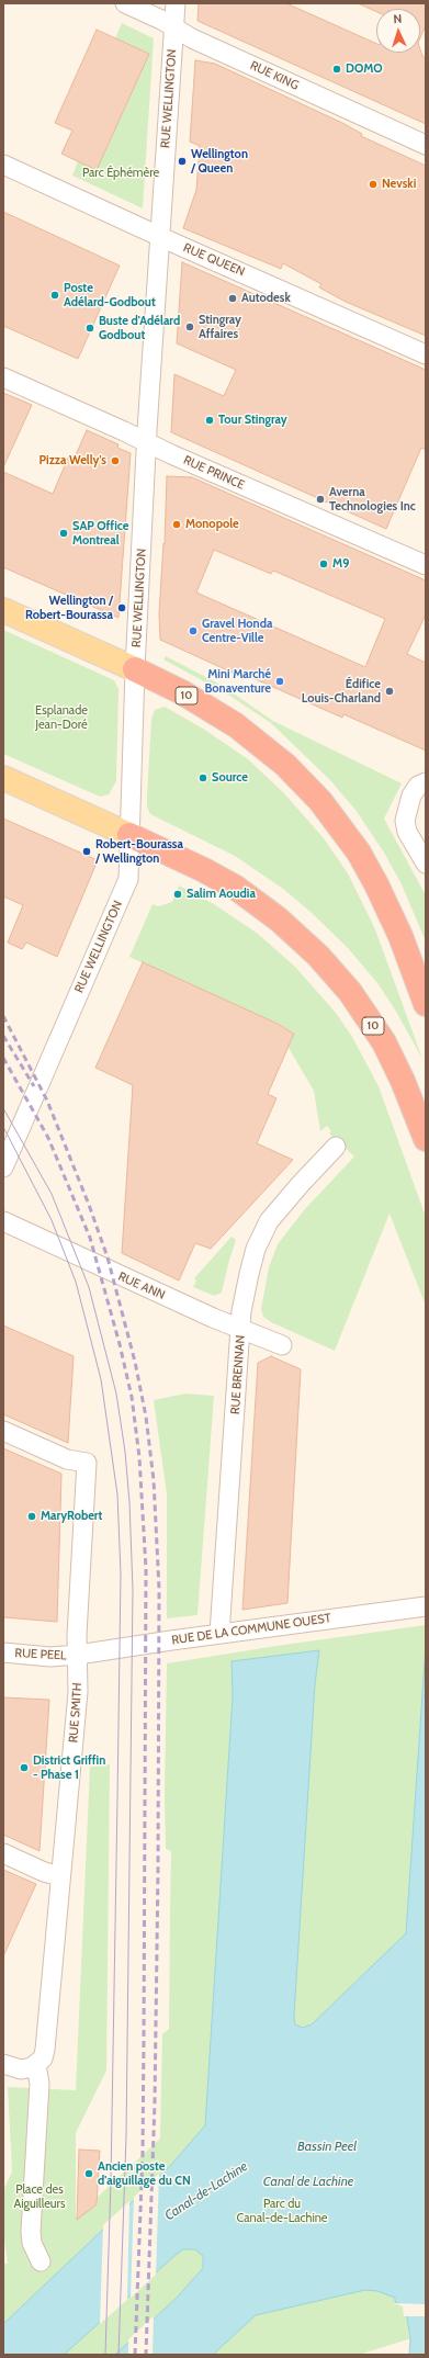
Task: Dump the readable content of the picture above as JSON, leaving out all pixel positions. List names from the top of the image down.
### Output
{
  "streets": {
    "highway": ["10"],
    "street": [
      "RUE KING",
      "RUE WELLINGTON",
      "RUE QUEEN",
      "RUE PRINCE",
      "RUE ANN",
      "RUE BRENNAN",
      "RUE DE LA COMMUNE OUEST",
      "RUE PEEL",
      "RUE SMITH"
    ]
  },
  "crossings": [
    ["RUE KING", "RUE WELLINGTON"],
    ["RUE WELLINGTON", "RUE QUEEN"],
    ["RUE WELLINGTON", "RUE PRINCE"],
    ["RUE WELLINGTON", "10"],
    ["RUE ANN", "RUE BRENNAN"],
    ["RUE BRENNAN", "RUE DE LA COMMUNE OUEST"],
    ["RUE DE LA COMMUNE OUEST", "RUE PEEL"],
    ["RUE DE LA COMMUNE OUEST", "RUE SMITH"],
    ["RUE PEEL", "RUE SMITH"]
  ],
  "water": ["Bassin Peel", "Canal de Lachine", "Canal-de-Lachine"],
  "parks": [
    "Parc Éphémère",
    "Esplanade Jean-Doré",
    "Place des Aiguilleurs",
    "Parc du Canal-de-Lachine"
  ],
  "places": [
    "DOMO",
    "Wellington / Queen",
    "Nevski",
    "Poste Adélard-Godbout",
    "Autodesk",
    "Stingray Affaires",
    "Buste d'Adélard Godbout",
    "Tour Stingray",
    "Pizza Welly's",
    "Averna Technologies Inc",
    "Monopole",
    "SAP Office Montreal",
    "M9",
    "Wellington / Robert-Bourassa",
    "Gravel Honda Centre-Ville",
    "Mini Marché Bonaventure",
    "Édifice Louis-Charland",
    "Source",
    "Robert-Bourassa / Wellington",
    "Salim Aoudia",
    "MaryRobert",
    "District Griffin - Phase 1",
    "Ancien poste d'aiguillage du CN"
  ],
  "north": "top"
}
